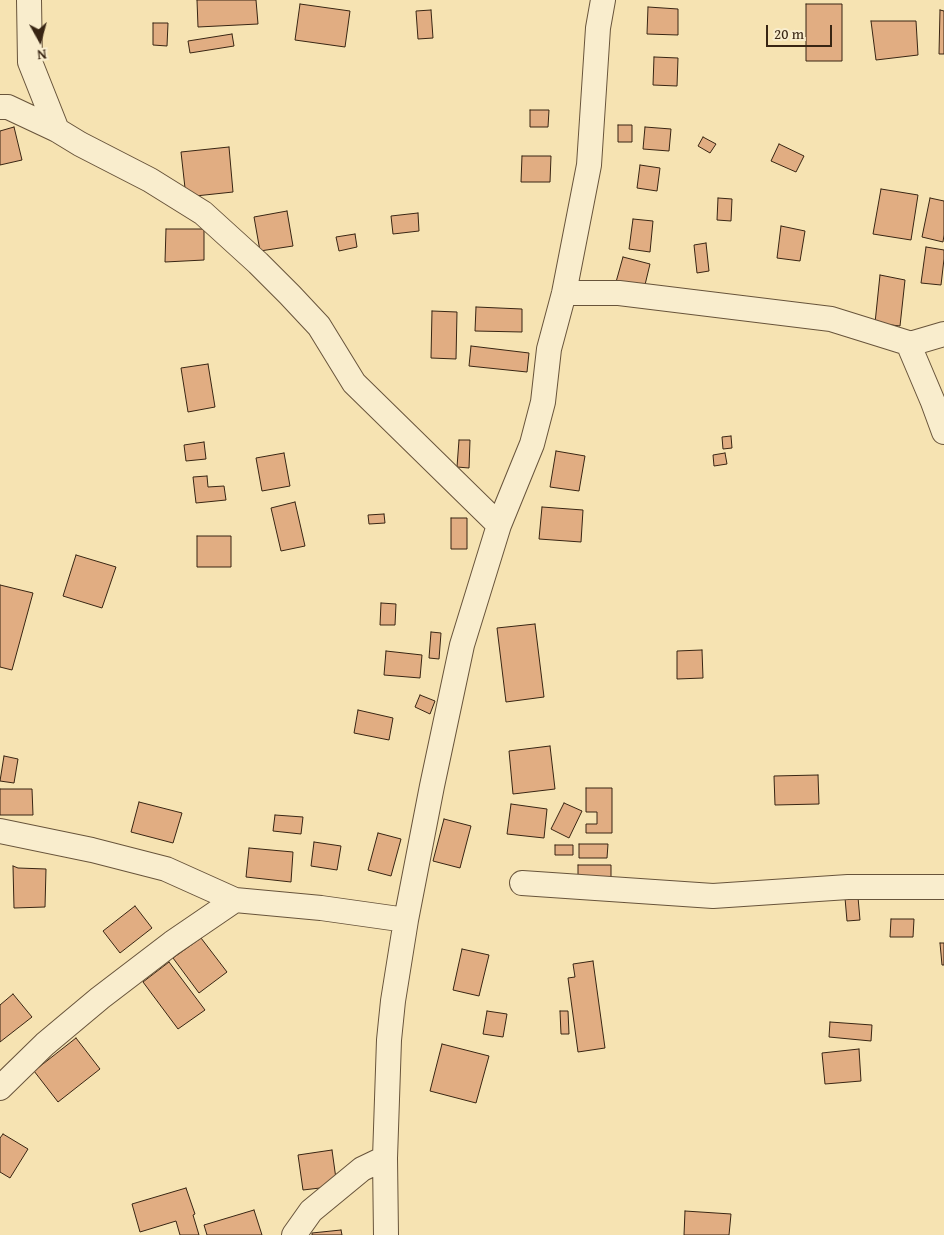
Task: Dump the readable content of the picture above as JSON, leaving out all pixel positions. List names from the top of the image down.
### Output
{
  "scale_bar": "20 m",
  "north": "bottom"
}
